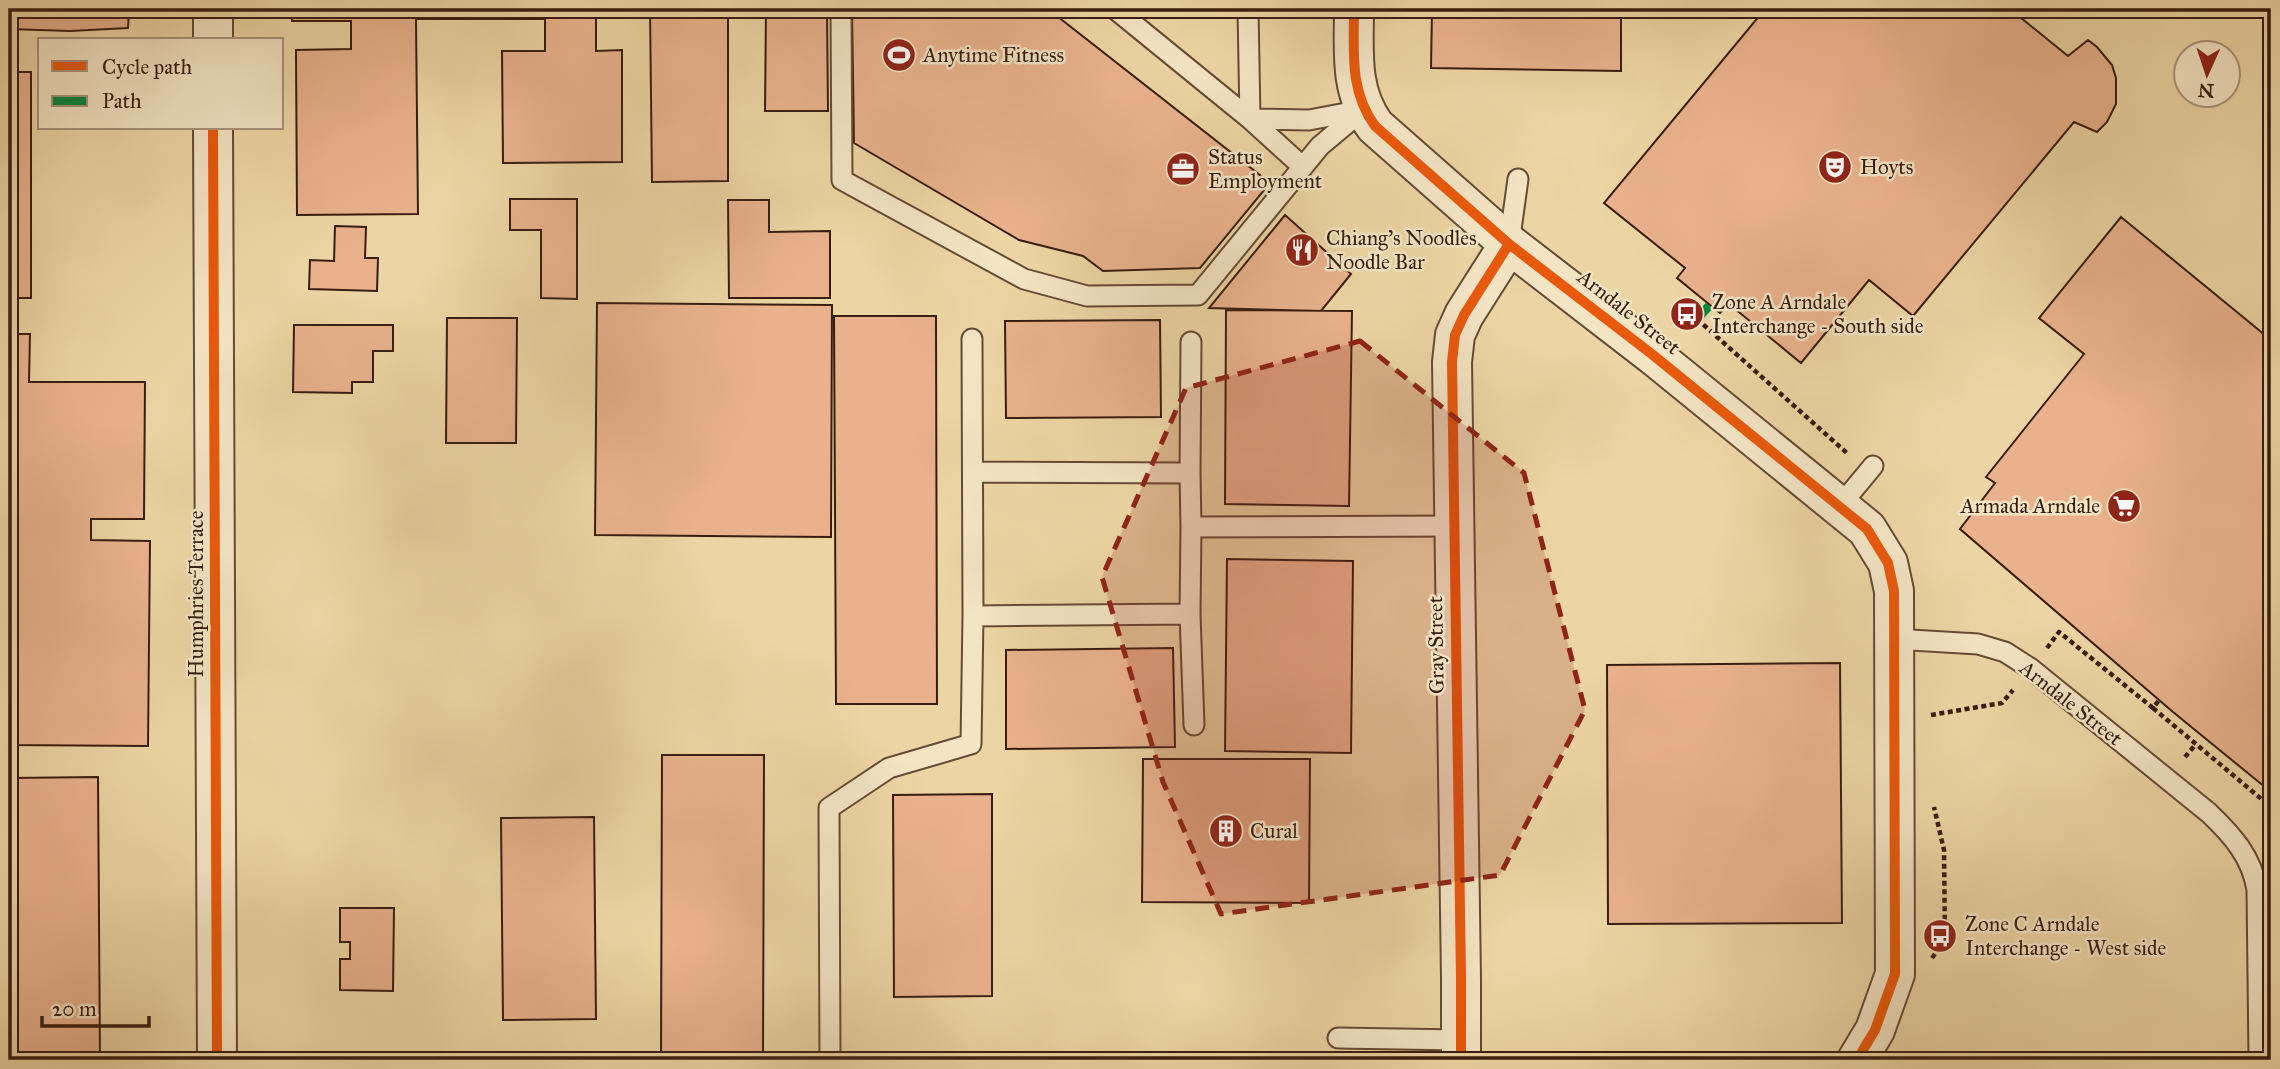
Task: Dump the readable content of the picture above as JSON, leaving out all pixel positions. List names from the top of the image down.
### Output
{
  "streets": {
    "street": ["Arndale Street", "Humphries Terrace", "Gray Street"]
  },
  "crossings": [
    ["Arndale Street", "Gray Street"]
  ],
  "places": {
    "sports": ["Anytime Fitness"],
    "theatre": ["Hoyts"],
    "office": ["Status Employment"],
    "restaurant": ["Chiang's Noodles Noodle Bar"],
    "bus stop": ["Zone A Arndale Interchange - South side", "Zone C Arndale Interchange - West side"],
    "supermarket": ["Armada Arndale"],
    "building": ["Cural"]
  },
  "legend": ["Cycle path", "Path"],
  "scale_bar": "20 m",
  "north": "bottom"
}
